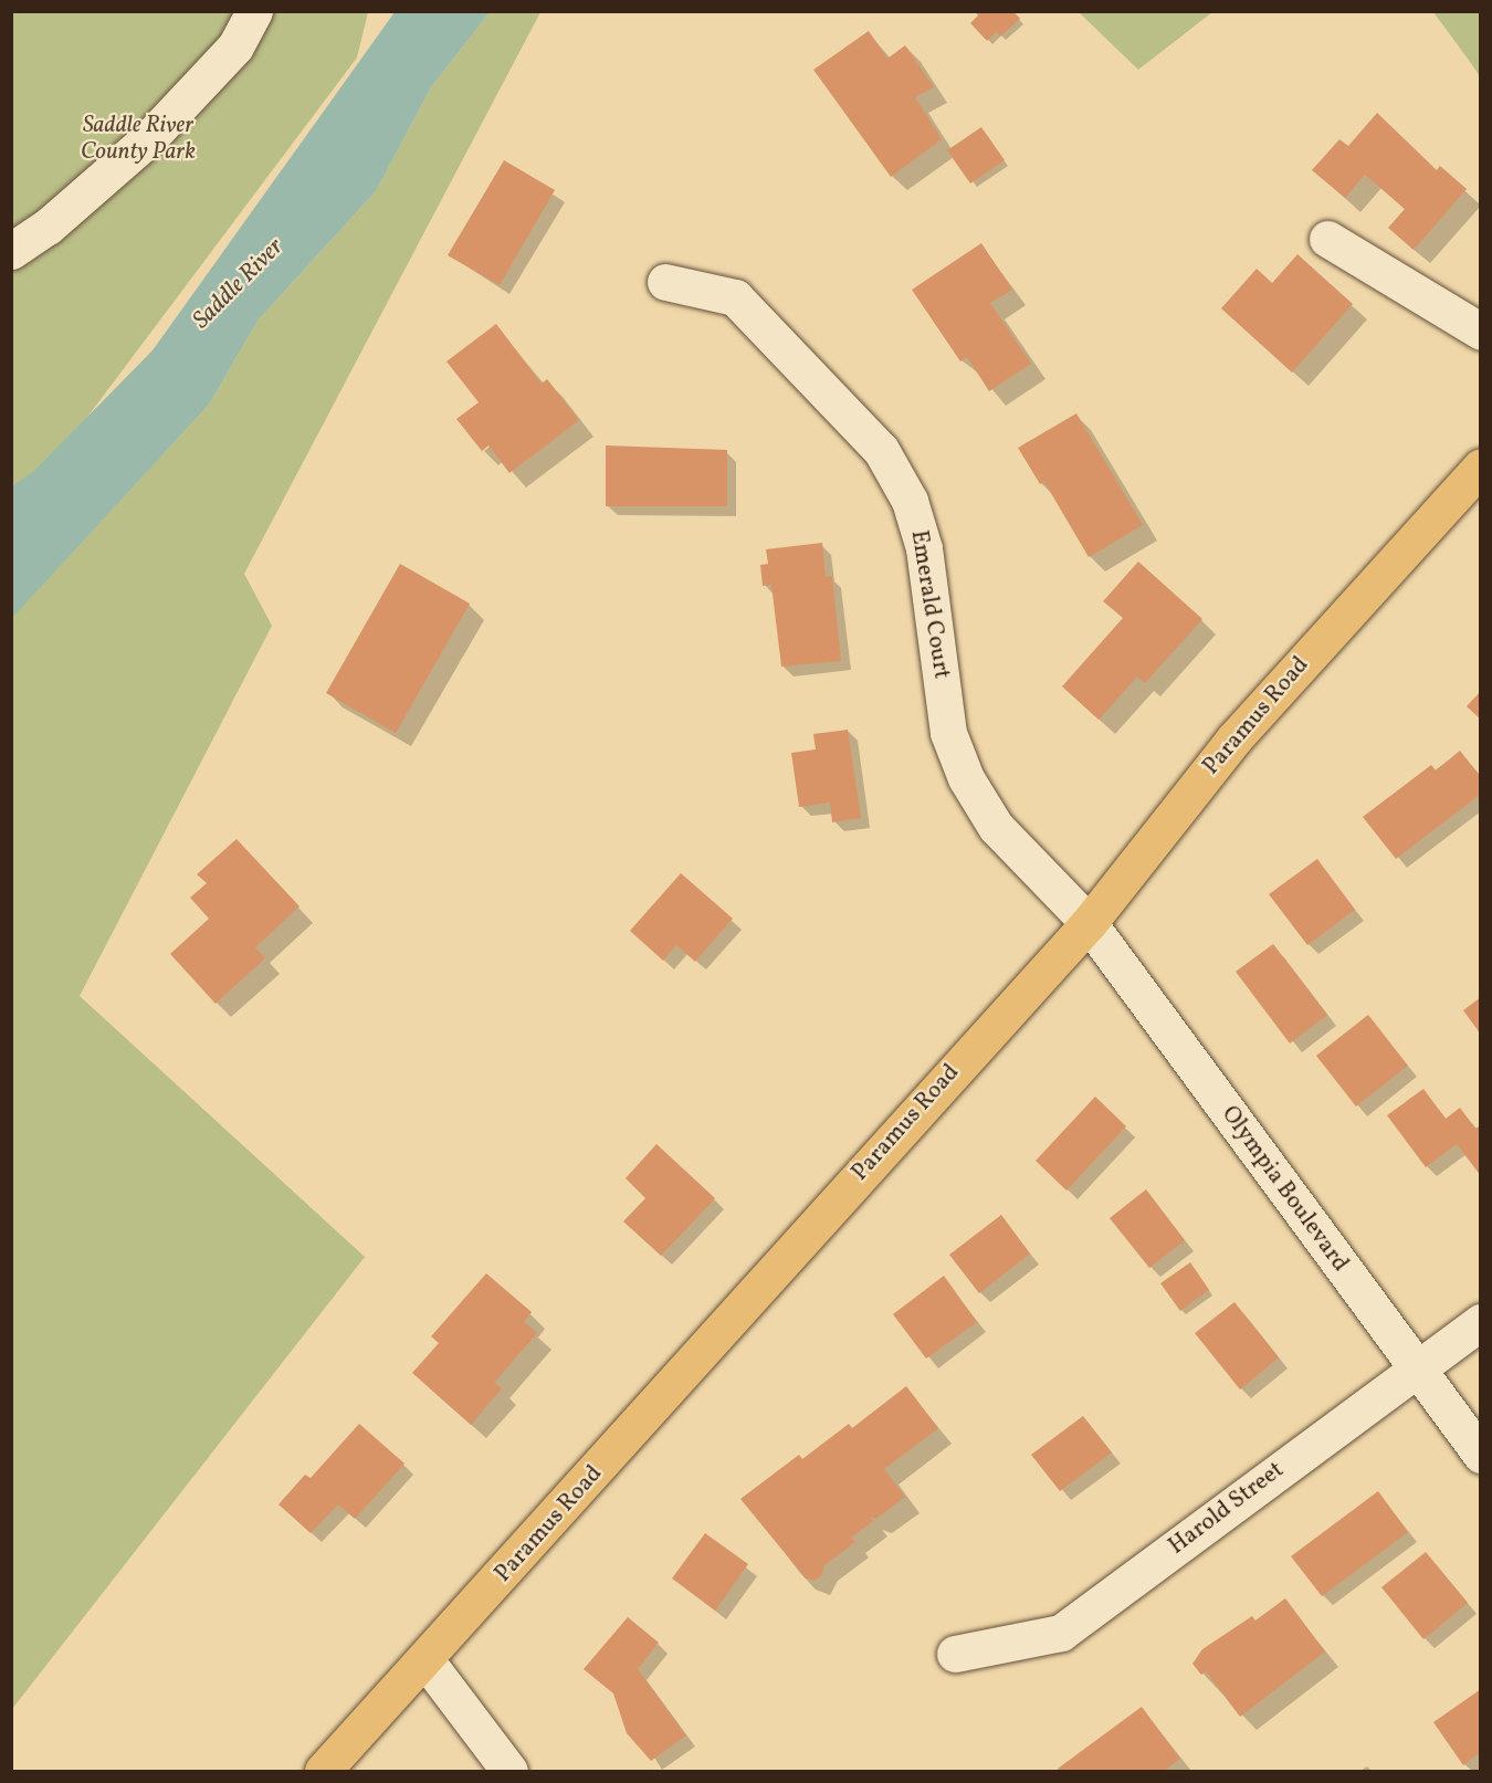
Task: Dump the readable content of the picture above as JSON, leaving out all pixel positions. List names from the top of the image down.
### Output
{
  "streets": {
    "main road": ["Paramus Road"],
    "street": ["Emerald Court", "Olympia Boulevard", "Harold Street"]
  },
  "crossings": [
    ["Emerald Court", "Paramus Road"],
    ["Emerald Court", "Olympia Boulevard"],
    ["Paramus Road", "Olympia Boulevard"],
    ["Olympia Boulevard", "Harold Street"]
  ],
  "water": ["Saddle River"],
  "parks": ["Saddle River County Park"]
}
